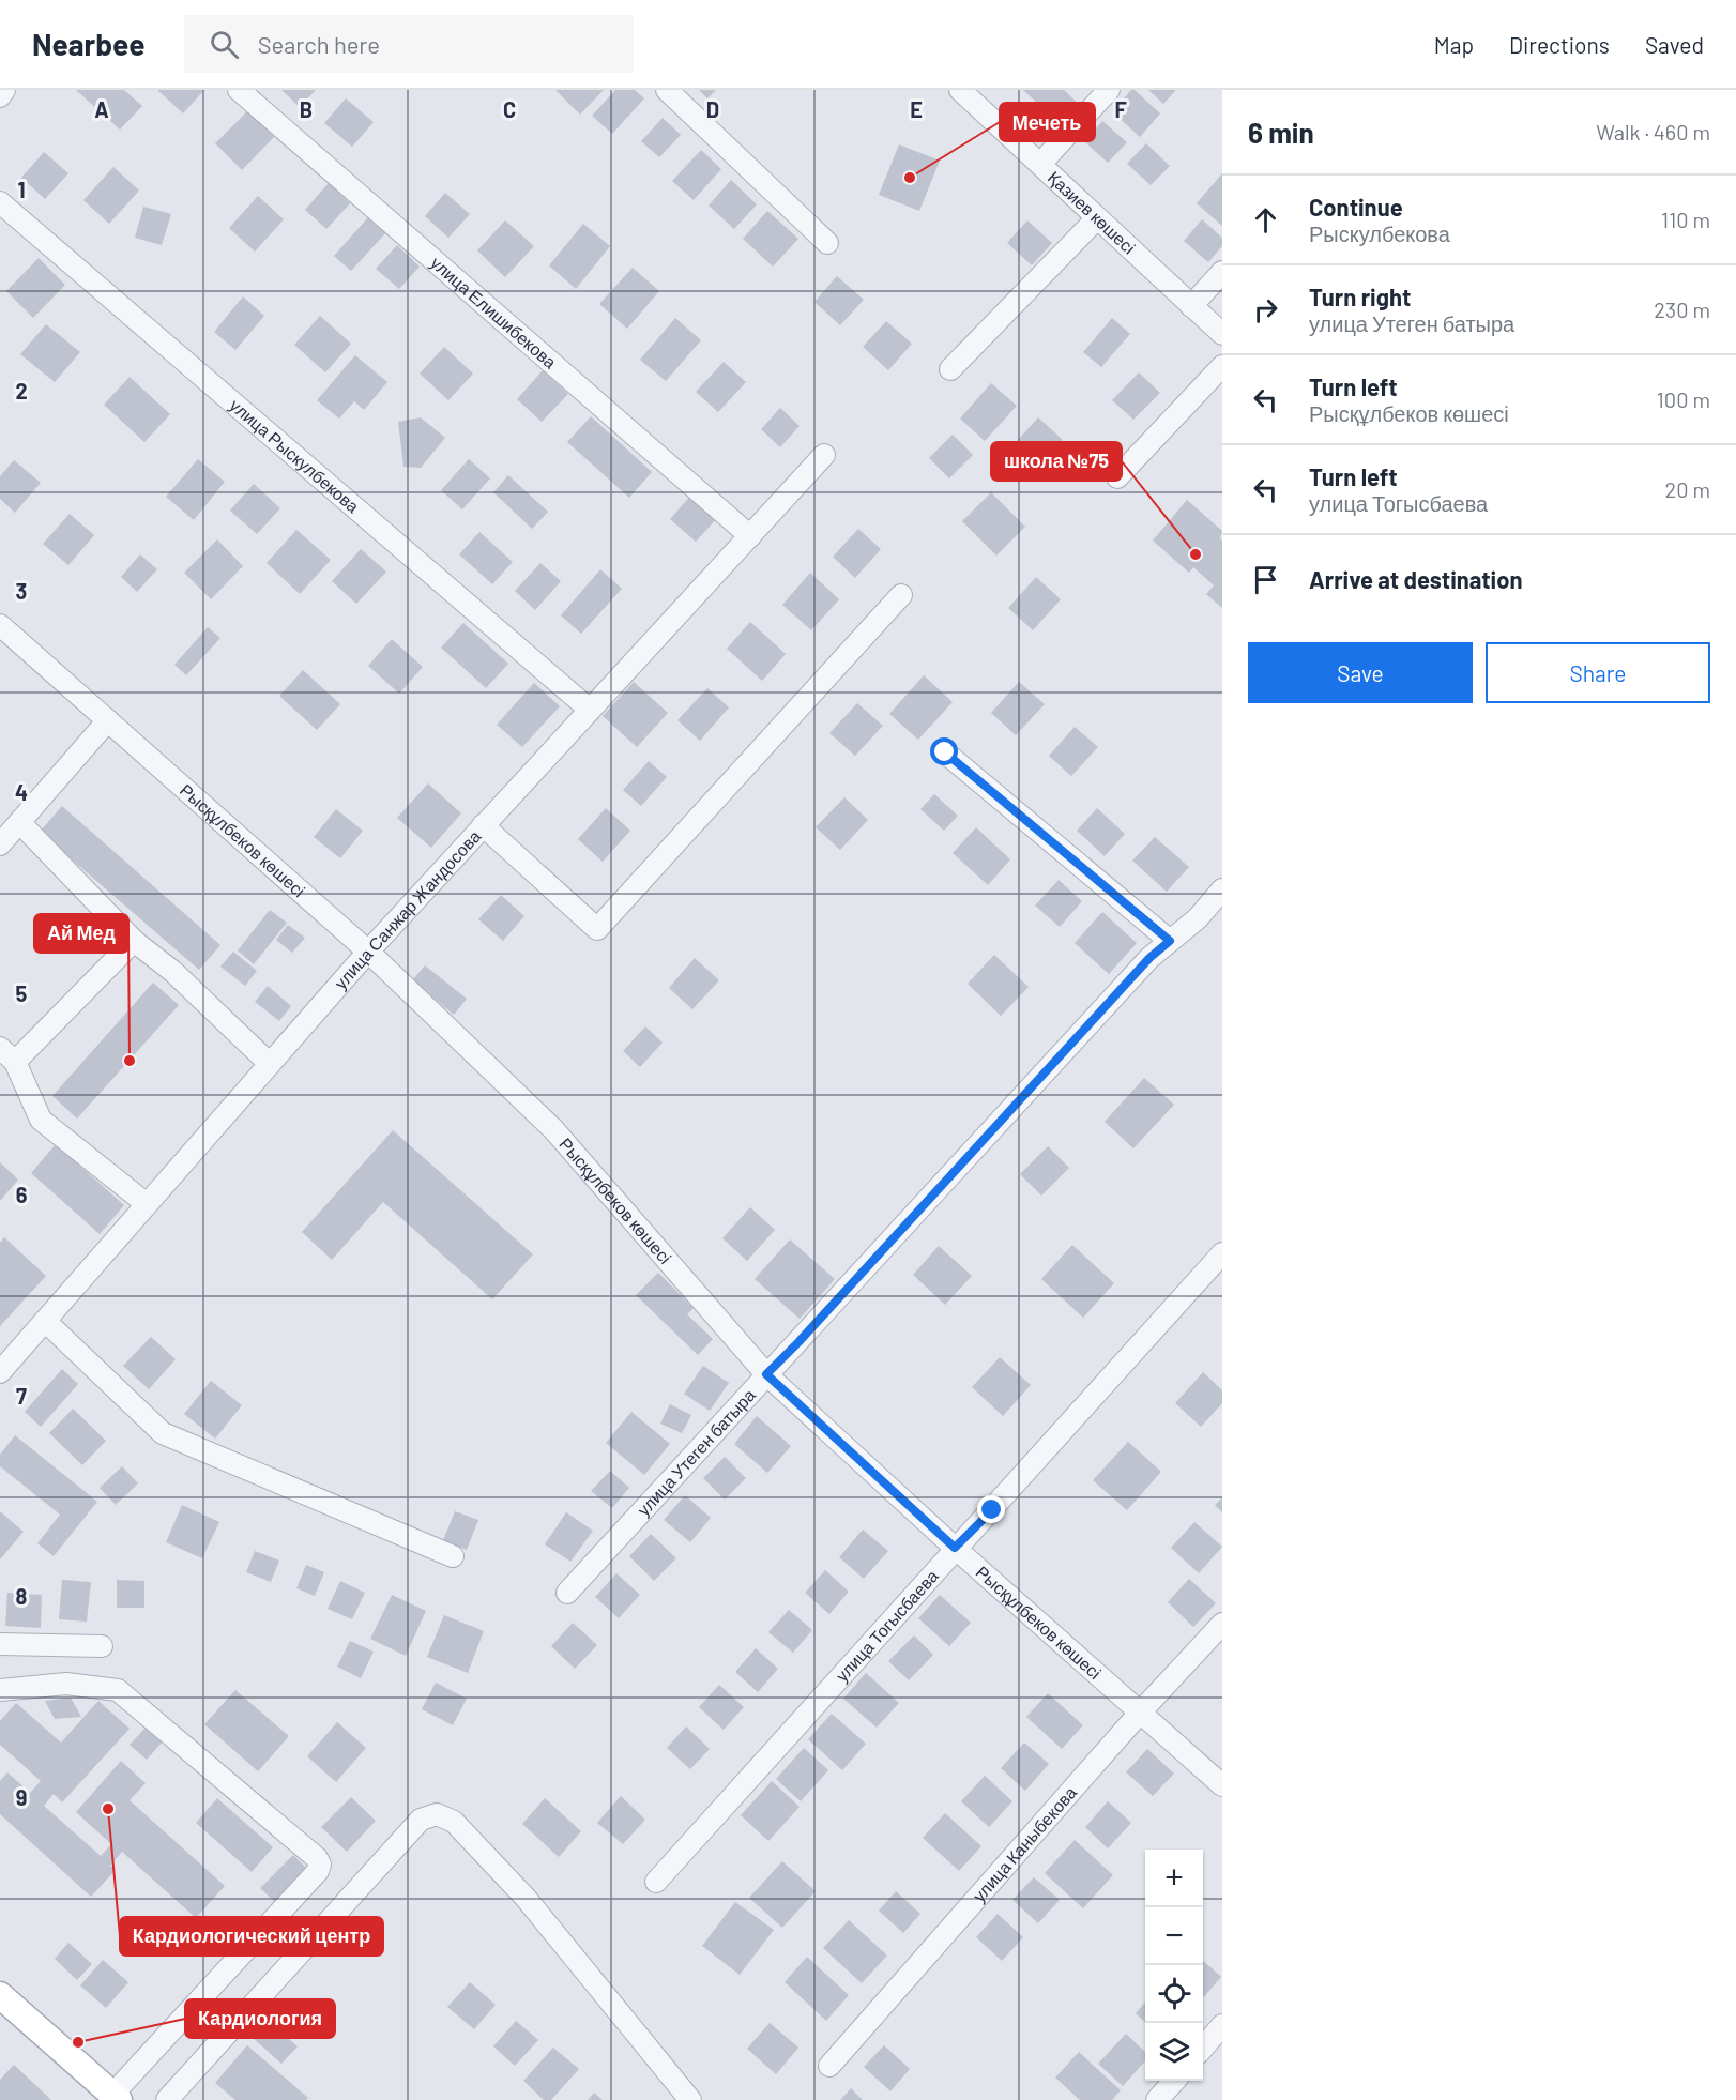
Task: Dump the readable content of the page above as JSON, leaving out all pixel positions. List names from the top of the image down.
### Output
{
  "streets": {
    "street": [
      "Қазиев көшесі",
      "улица Елишибекова",
      "улица Рыскулбекова",
      "Рысқұлбеков көшесі",
      "улица Санжар Жандосова",
      "улица Утеген батыра",
      "улица Тогысбаева",
      "улица Каныбекова"
    ]
  },
  "crossings": [
    ["улица Елишибекова", "улица Санжар Жандосова"],
    ["улица Рыскулбекова", "улица Санжар Жандосова"],
    ["Рысқұлбеков көшесі", "улица Санжар Жандосова"],
    ["Рысқұлбеков көшесі", "улица Утеген батыра"],
    ["Рысқұлбеков көшесі", "улица Тогысбаева"],
    ["Рысқұлбеков көшесі", "улица Каныбекова"]
  ],
  "places": [
    "Мечеть",
    "школа №75",
    "Ай Мед",
    "Кардиологический центр",
    "Кардиология"
  ],
  "page": {
    "header": "Nearbee",
    "search": "Search here",
    "nav": ["Map", "Directions", "Saved"],
    "heading": ["6 min", "Walk · 460 m"],
    "list": [
      ["Continue", "Рыскулбекова", "110 m"],
      ["Turn right", "улица Утеген батыра", "230 m"],
      ["Turn left", "Рысқұлбеков көшесі", "100 m"],
      ["Turn left", "улица Тогысбаева", "20 m"],
      "Arrive at destination"
    ],
    "buttons": ["Save", "Share"],
    "map_buttons": ["+", "−"]
  },
  "grid": {
    "columns": [
      "A",
      "B",
      "C",
      "D",
      "E",
      "F"
    ],
    "rows": [
      "1",
      "2",
      "3",
      "4",
      "5",
      "6",
      "7",
      "8",
      "9"
    ]
  }
}
